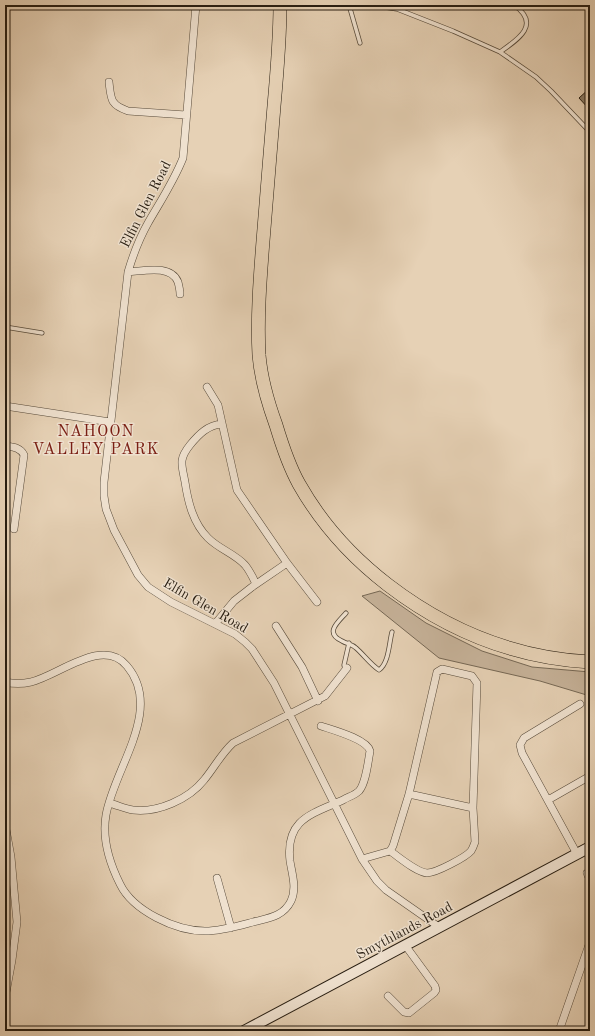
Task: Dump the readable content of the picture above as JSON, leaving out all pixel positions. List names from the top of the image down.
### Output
{
  "streets": {
    "main road": ["Smythlands Road"],
    "street": ["Elfin Glen Road"]
  },
  "crossings": [
    ["Elfin Glen Road", "Smythlands Road"]
  ],
  "districts": ["NAHOON VALLEY PARK"]
}
